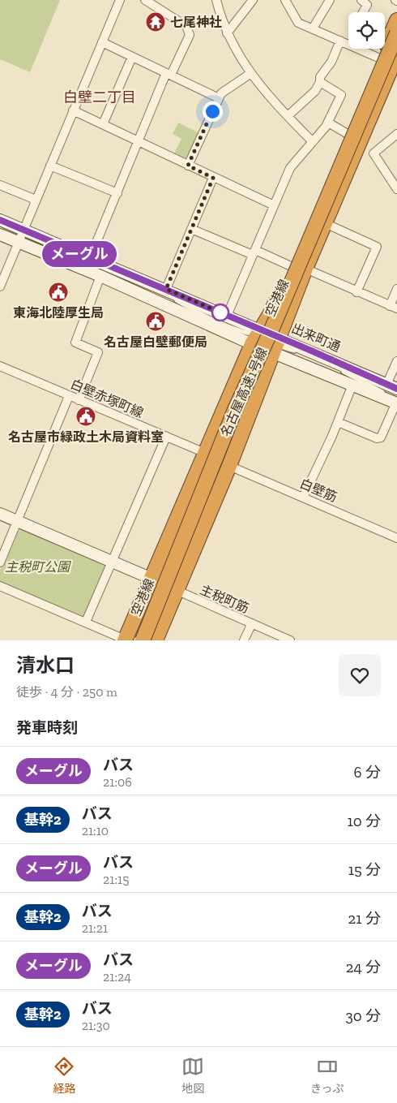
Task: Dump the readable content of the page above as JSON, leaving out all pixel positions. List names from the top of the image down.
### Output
{
  "streets": {
    "highway": ["空港線", "名古屋高速1号線"],
    "main road": ["出来町通"],
    "street": ["白壁赤塚町線", "白壁筋", "主税町筋"]
  },
  "crossings": [
    ["空港線", "出来町通"],
    ["空港線", "名古屋高速1号線"],
    ["空港線", "白壁赤塚町線"],
    ["空港線", "白壁筋"],
    ["空港線", "主税町筋"]
  ],
  "districts": ["白壁二丁目"],
  "parks": ["主税町公園"],
  "places": {
    "temple": ["七尾神社"],
    "public building": ["東海北陸厚生局", "名古屋白壁郵便局", "名古屋市緑政土木局資料室"]
  },
  "lines": ["bus line メーグル"],
  "page": {
    "on_map": "メーグル",
    "heading": [
      ["清水口", "徒歩 · 4 分 · 250 m"],
      "発車時刻"
    ],
    "list": [
      {
        "mark": "メーグル",
        "name": "バス",
        "note": "21:06",
        "value": "6 分"
      },
      {
        "mark": "基幹2",
        "name": "バス",
        "note": "21:10",
        "value": "10 分"
      },
      {
        "mark": "メーグル",
        "name": "バス",
        "note": "21:15",
        "value": "15 分"
      },
      {
        "mark": "基幹2",
        "name": "バス",
        "note": "21:21",
        "value": "21 分"
      },
      {
        "mark": "メーグル",
        "name": "バス",
        "note": "21:24",
        "value": "24 分"
      },
      {
        "mark": "基幹2",
        "name": "バス",
        "note": "21:30",
        "value": "30 分"
      }
    ],
    "tabs": ["経路", "地図", "きっぷ"]
  }
}
